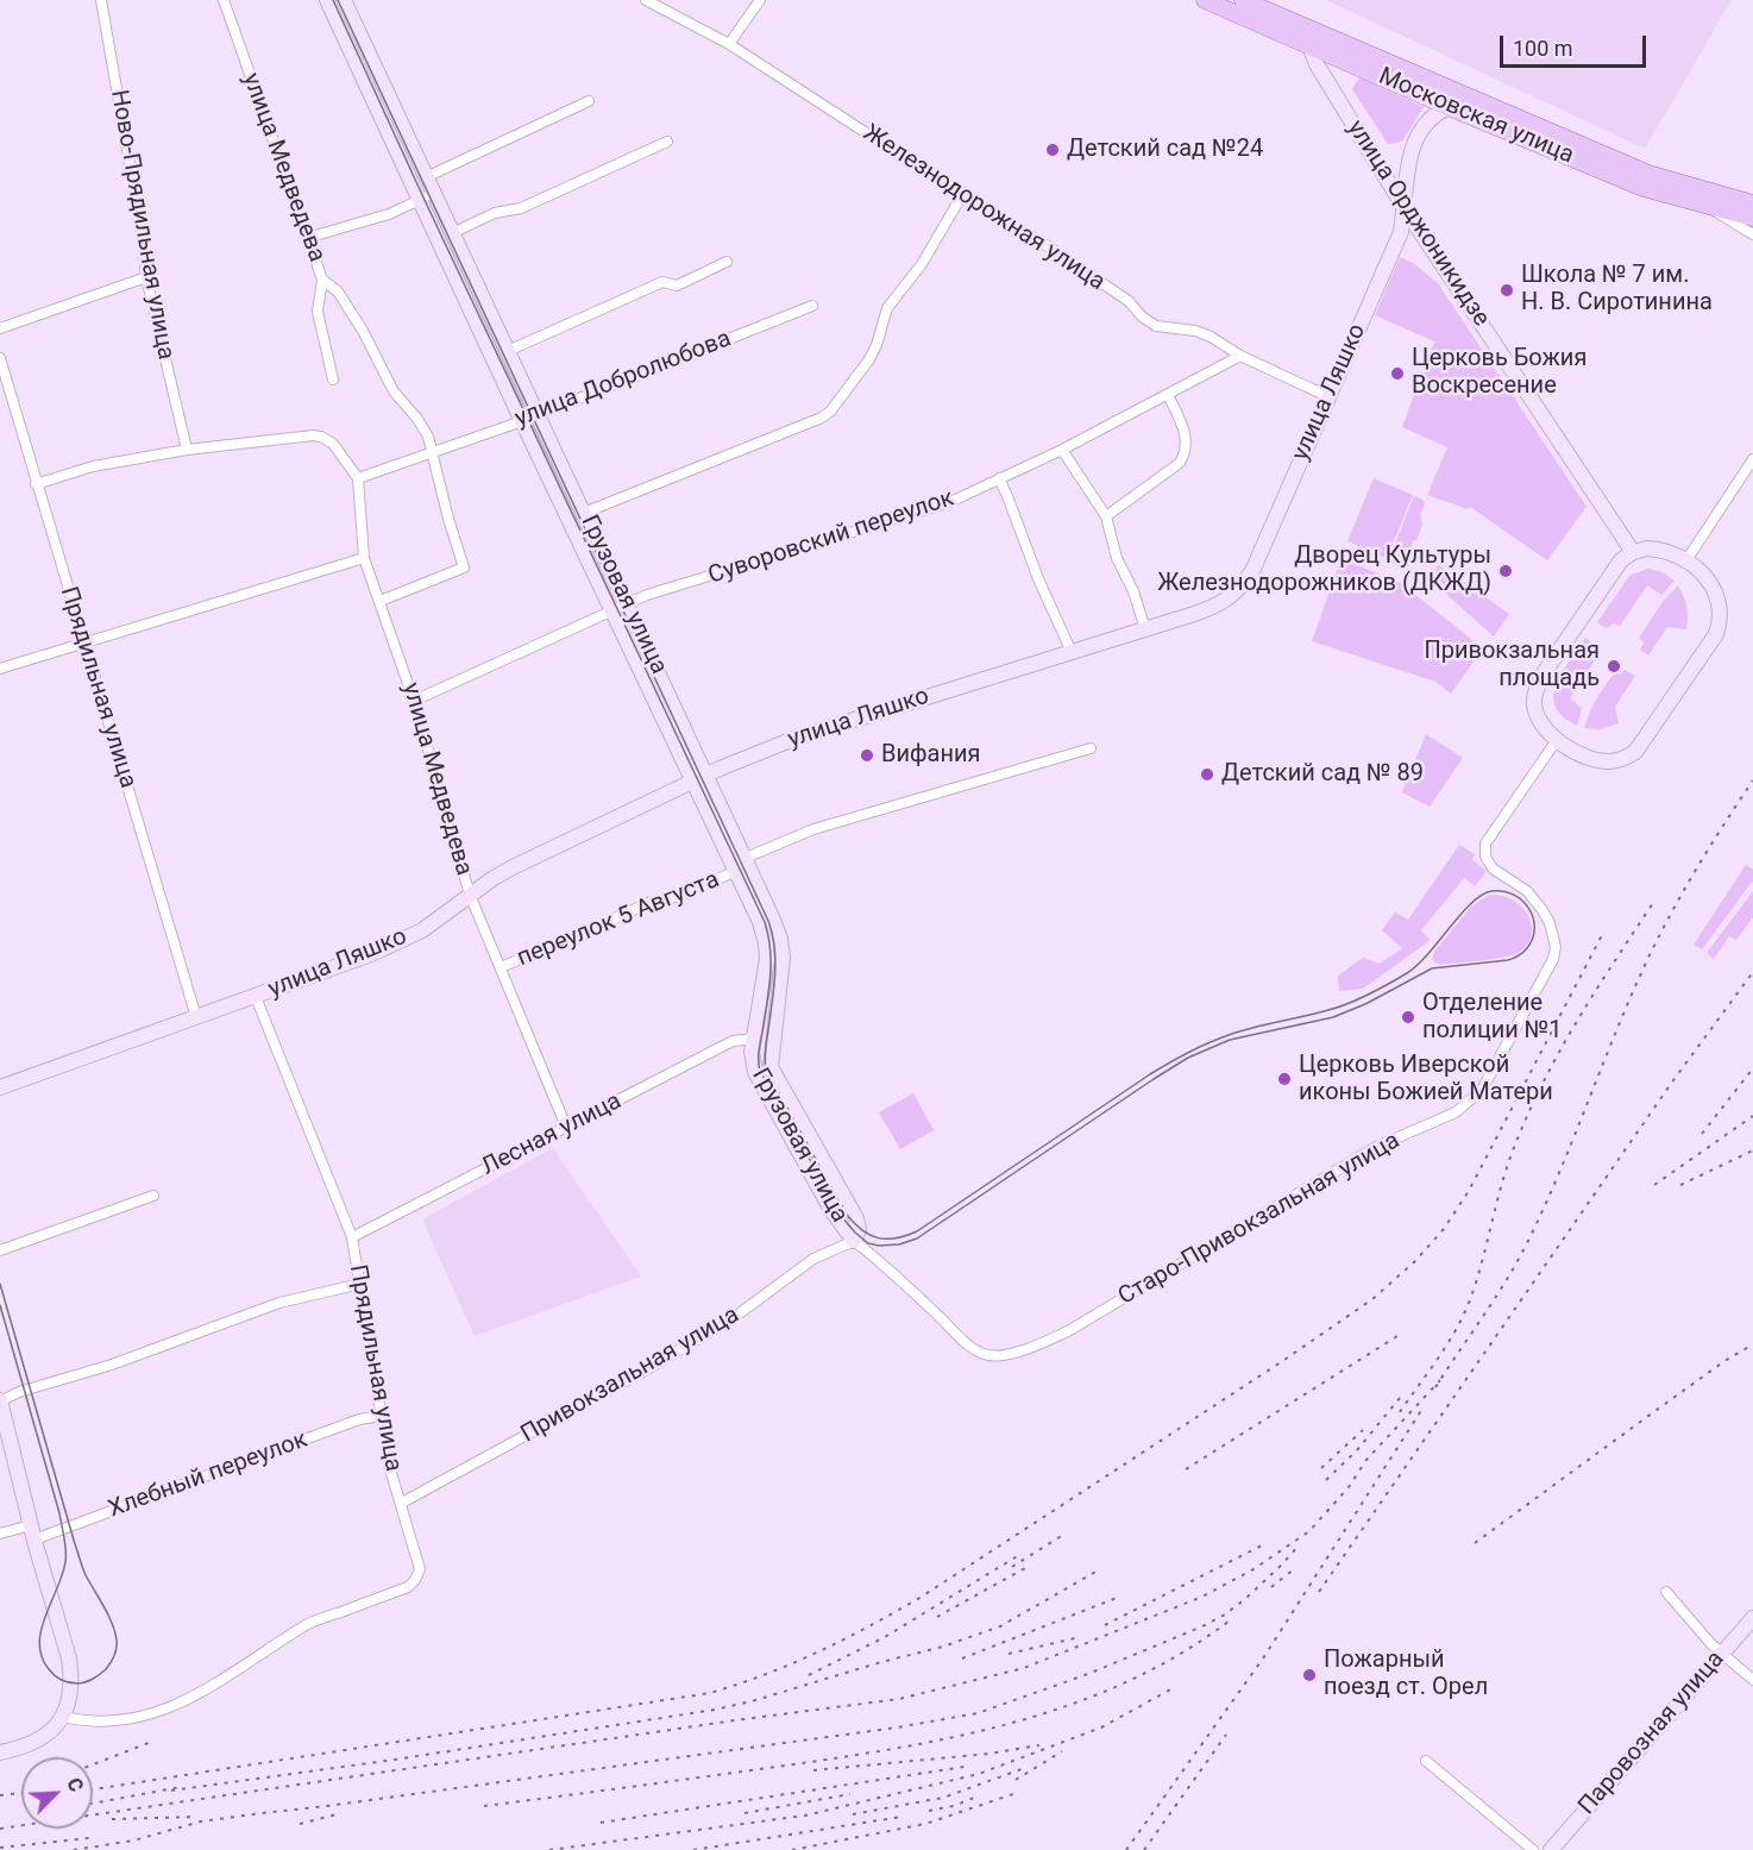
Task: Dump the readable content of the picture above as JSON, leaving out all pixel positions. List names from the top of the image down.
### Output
{
  "streets": {
    "main road": ["Московская улица"],
    "street": [
      "улица Медведева",
      "Железнодорожная улица",
      "улица Орджоникидзе",
      "Ново-Прядильная улица",
      "улица Добролюбова",
      "улица Ляшко",
      "Суворовский переулок",
      "Грузовая улица",
      "Прядильная улица",
      "переулок 5 Августа",
      "Лесная улица",
      "Старо-Привокзальная улица",
      "Привокзальная улица",
      "Хлебный переулок",
      "Паровозная улица"
    ]
  },
  "crossings": [
    ["Московская улица", "улица Орджоникидзе"],
    ["Московская улица", "улица Ляшко"],
    ["улица Медведева", "улица Добролюбова"],
    ["улица Медведева", "улица Ляшко"],
    ["улица Медведева", "Суворовский переулок"],
    ["улица Медведева", "переулок 5 Августа"],
    ["улица Медведева", "Лесная улица"],
    ["Железнодорожная улица", "улица Ляшко"],
    ["Железнодорожная улица", "Суворовский переулок"],
    ["улица Орджоникидзе", "улица Ляшко"],
    ["улица Добролюбова", "Грузовая улица"],
    ["улица Ляшко", "Грузовая улица"],
    ["улица Ляшко", "Прядильная улица"],
    ["Суворовский переулок", "Грузовая улица"],
    ["Грузовая улица", "переулок 5 Августа"],
    ["Грузовая улица", "Лесная улица"],
    ["Грузовая улица", "Старо-Привокзальная улица"],
    ["Грузовая улица", "Привокзальная улица"],
    ["Прядильная улица", "Лесная улица"],
    ["Прядильная улица", "Привокзальная улица"],
    ["Прядильная улица", "Хлебный переулок"],
    ["Старо-Привокзальная улица", "Привокзальная улица"]
  ],
  "places": [
    "Детский сад №24",
    "Школа № 7 им. Н. В. Сиротинина",
    "Церковь Божия Воскресение",
    "Дворец Культуры Железнодорожников (ДКЖД)",
    "Привокзальная площадь",
    "Вифания",
    "Детский сад № 89",
    "Отделение полиции №1",
    "Церковь Иверской иконы Божией Матери",
    "Пожарный поезд ст. Орел"
  ],
  "scale_bar": "100 m",
  "north": "top right"
}
